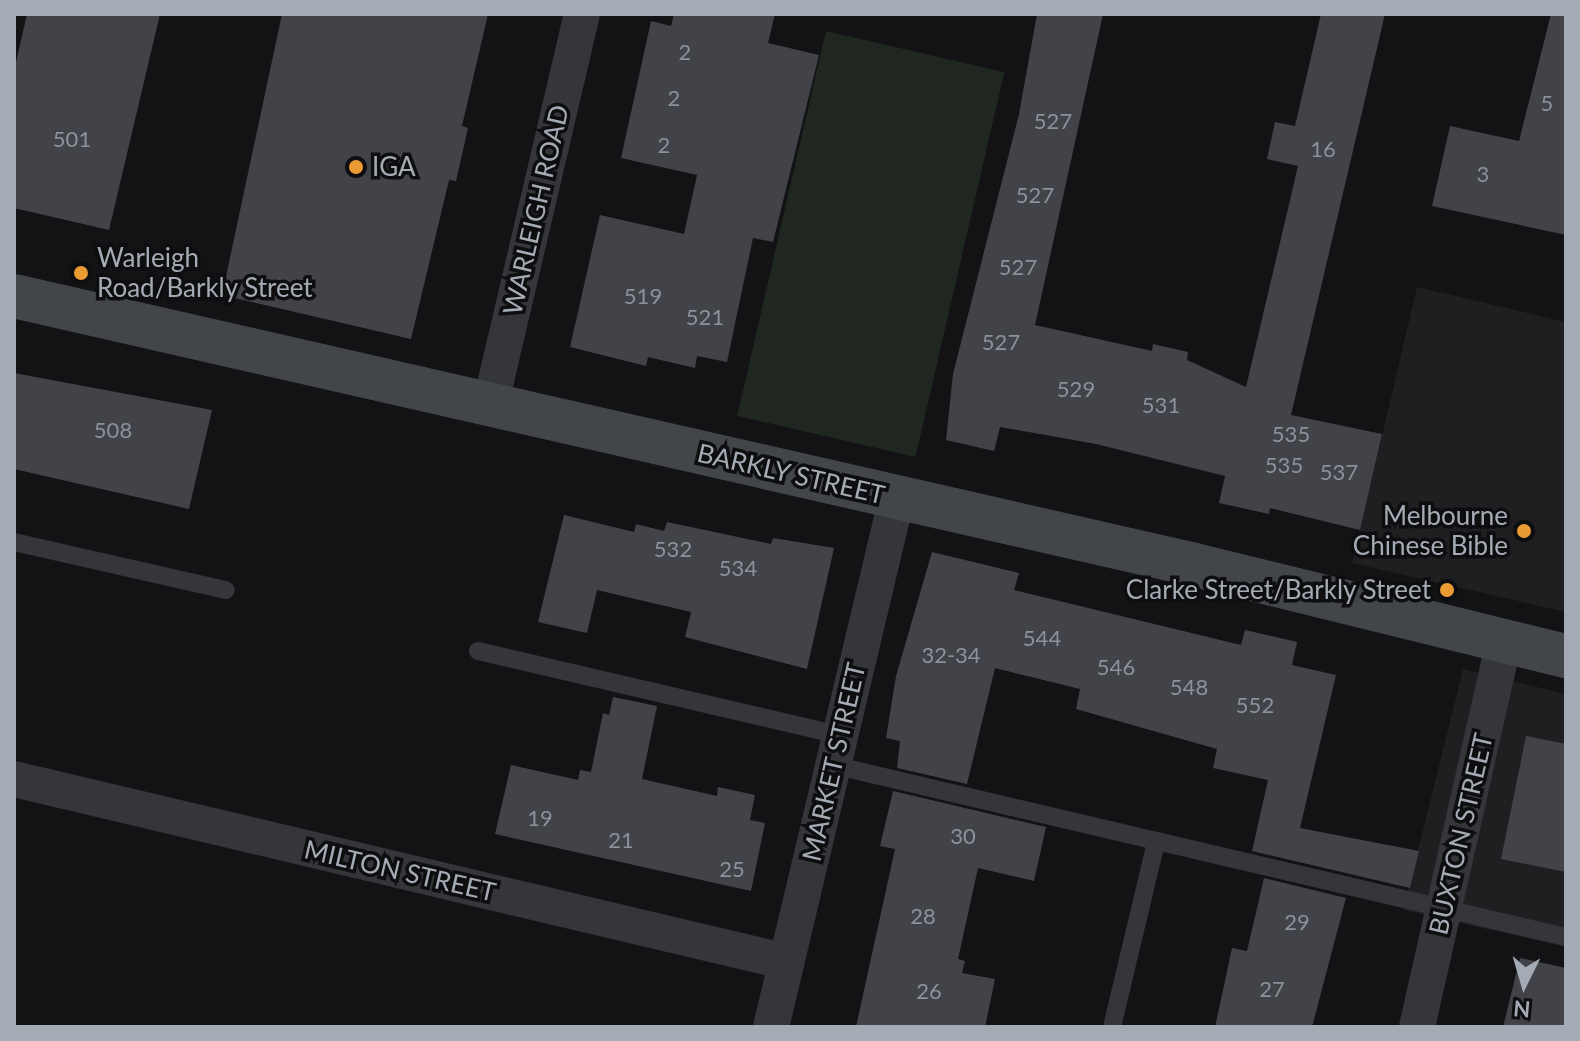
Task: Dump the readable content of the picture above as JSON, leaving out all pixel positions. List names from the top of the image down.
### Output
{
  "streets": {
    "street": [
      "WARLEIGH ROAD",
      "BARKLY STREET",
      "MARKET STREET",
      "BUXTON STREET",
      "MILTON STREET"
    ]
  },
  "crossings": [
    ["WARLEIGH ROAD", "BARKLY STREET"],
    ["BARKLY STREET", "MARKET STREET"],
    ["BARKLY STREET", "BUXTON STREET"],
    ["MARKET STREET", "MILTON STREET"]
  ],
  "places": [
    "IGA",
    "Warleigh Road/Barkly Street",
    "Melbourne Chinese Bible",
    "Clarke Street/Barkly Street"
  ],
  "house_numbers": [
    "2",
    "2",
    "5",
    "527",
    "501",
    "2",
    "16",
    "3",
    "527",
    "527",
    "519",
    "521",
    "527",
    "529",
    "531",
    "508",
    "535",
    "535",
    "537",
    "532",
    "534",
    "544",
    "32-34",
    "546",
    "548",
    "552",
    "19",
    "30",
    "21",
    "25",
    "28",
    "29",
    "27",
    "26"
  ],
  "north": "bottom"
}
